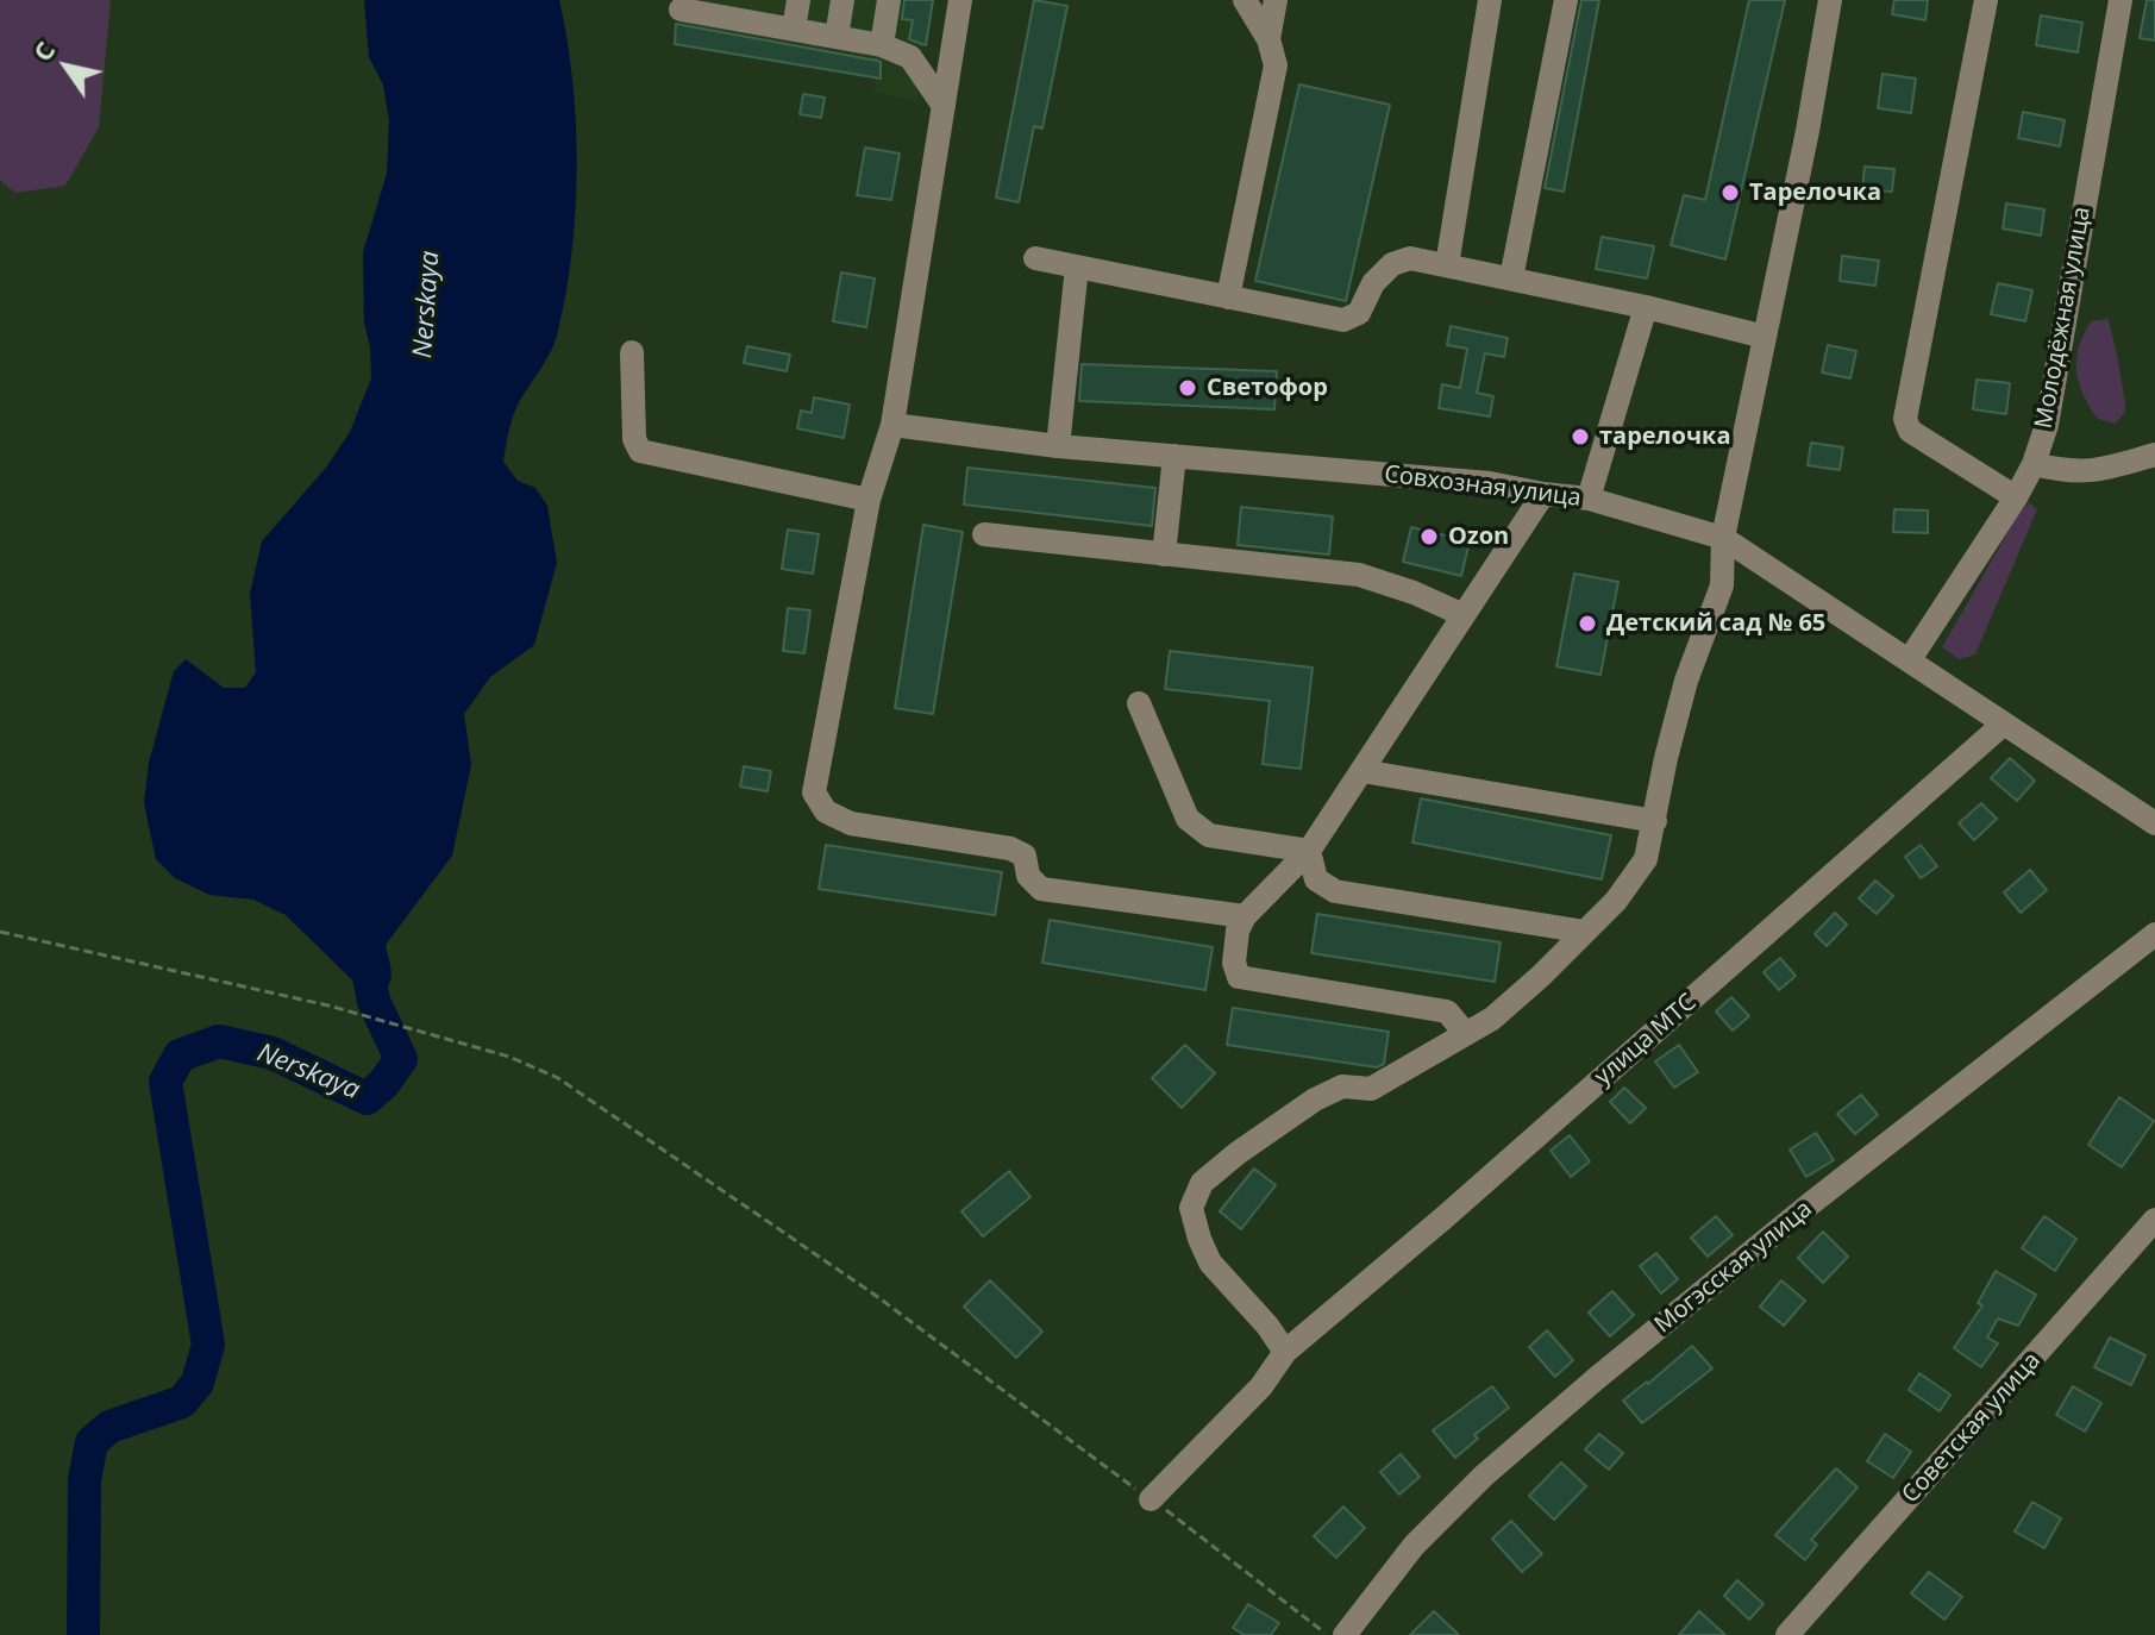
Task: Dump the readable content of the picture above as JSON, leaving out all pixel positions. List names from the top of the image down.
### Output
{
  "streets": {
    "street": [
      "Молодёжная улица",
      "Совхозная улица",
      "улица МТС",
      "Могэсская улица",
      "Советская улица"
    ]
  },
  "crossings": [
    ["Молодёжная улица", "Совхозная улица"],
    ["Совхозная улица", "улица МТС"]
  ],
  "water": ["Nerskaya"],
  "places": [
    "Тарелочка",
    "Светофор",
    "тарелочка",
    "Ozon",
    "Детский сад № 65"
  ],
  "north": "top left"
}
